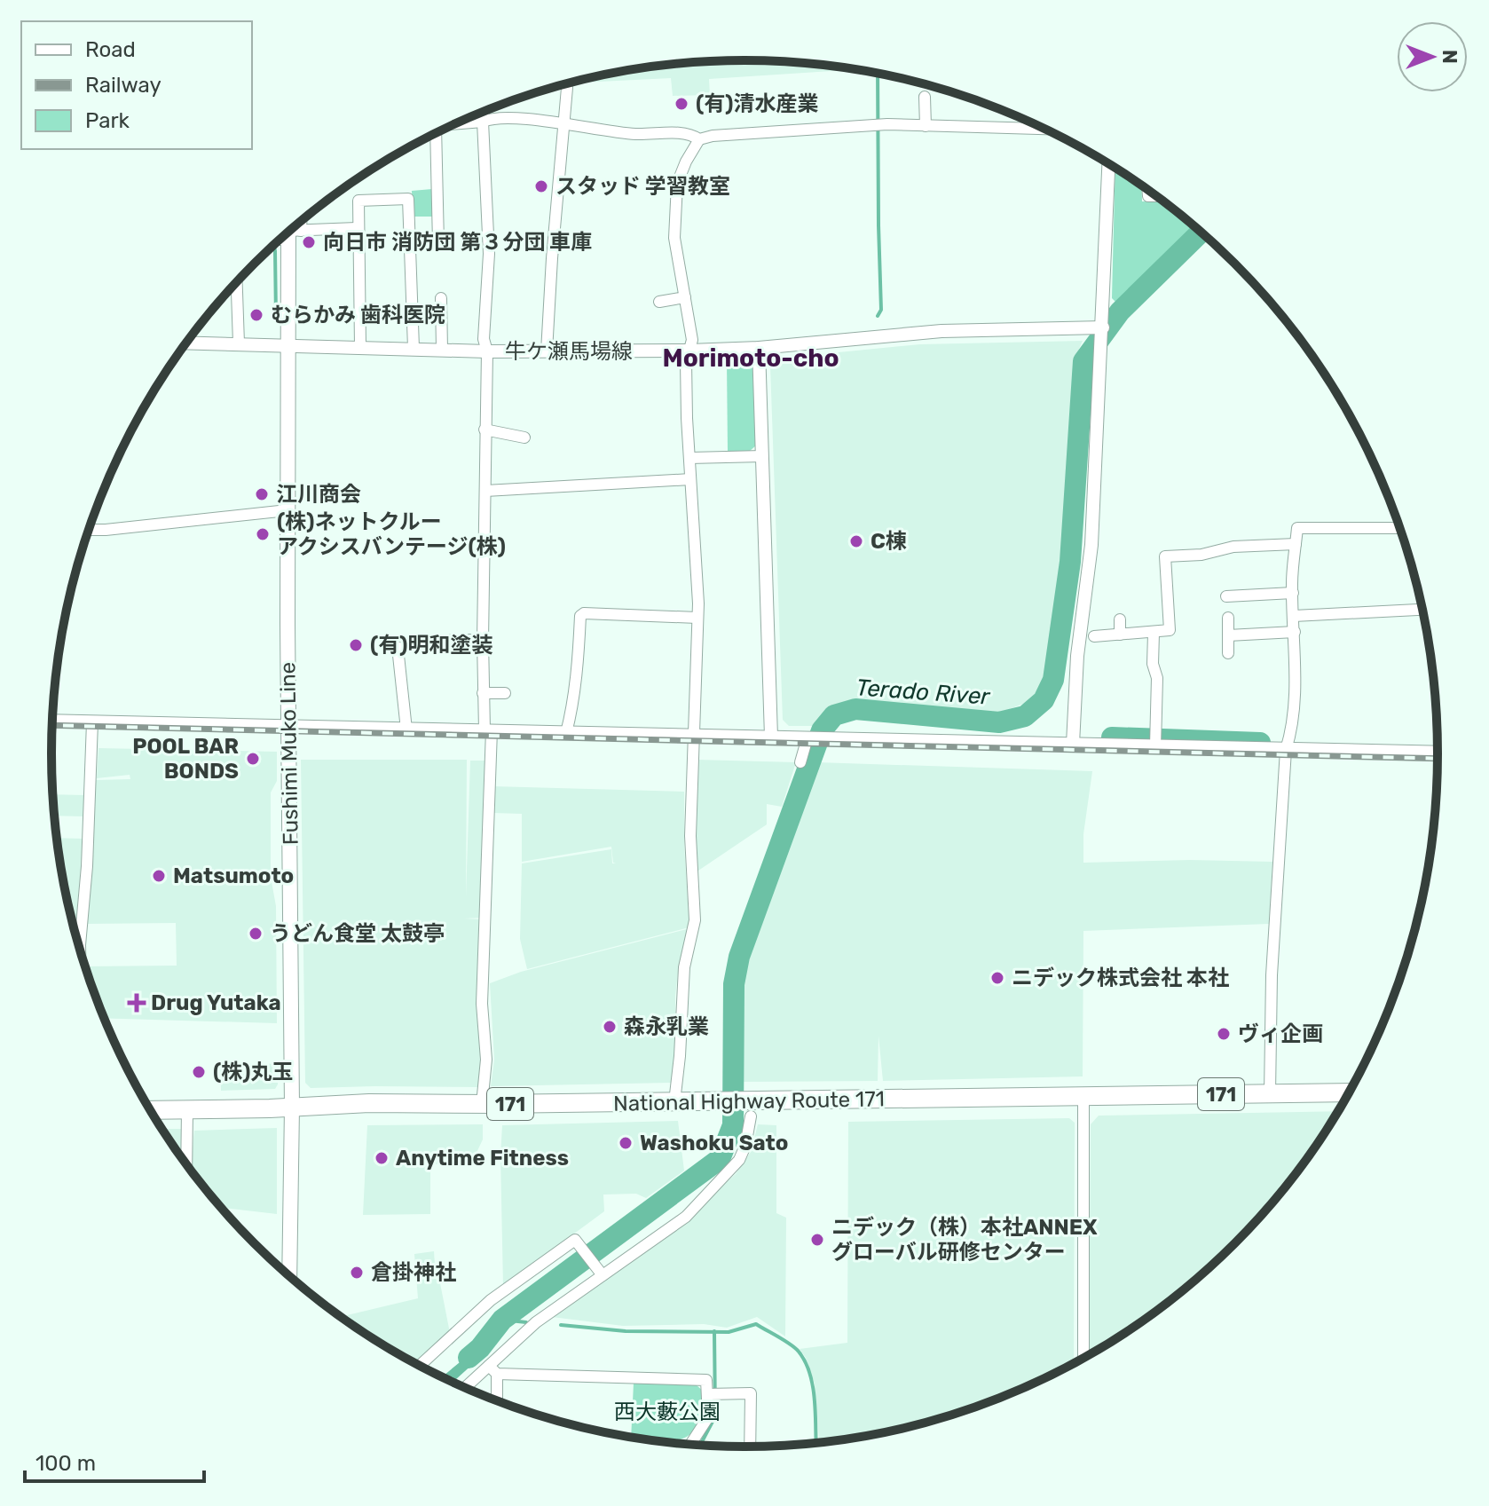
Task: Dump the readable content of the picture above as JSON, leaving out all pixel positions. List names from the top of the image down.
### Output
{
  "streets": {
    "highway": ["171", "National Highway Route 171"],
    "main road": ["Fushimi Muko Line"],
    "street": ["牛ケ瀬馬場線"]
  },
  "crossings": [
    ["牛ケ瀬馬場線", "Fushimi Muko Line"],
    ["Fushimi Muko Line", "National Highway Route 171"]
  ],
  "districts": ["Morimoto-cho"],
  "water": ["Terado River"],
  "parks": ["西大藪公園"],
  "places": {
    "other": [
      "(有)清水産業",
      "スタッド 学習教室",
      "向日市 消防団 第３分団 車庫",
      "むらかみ 歯科医院",
      "江川商会",
      "(株)ネットクルー アクシスバンテージ(株)",
      "C棟",
      "(有)明和塗装",
      "POOL BAR BONDS",
      "Matsumoto",
      "うどん食堂 太鼓亭",
      "ニデック株式会社 本社",
      "森永乳業",
      "ヴィ企画",
      "(株)丸玉",
      "Washoku Sato",
      "Anytime Fitness",
      "ニデック（株）本社ANNEX グローバル研修センター",
      "倉掛神社"
    ],
    "health": ["Drug Yutaka"]
  },
  "legend": ["Road", "Railway", "Park"],
  "scale_bar": "100 m",
  "north": "right"
}
